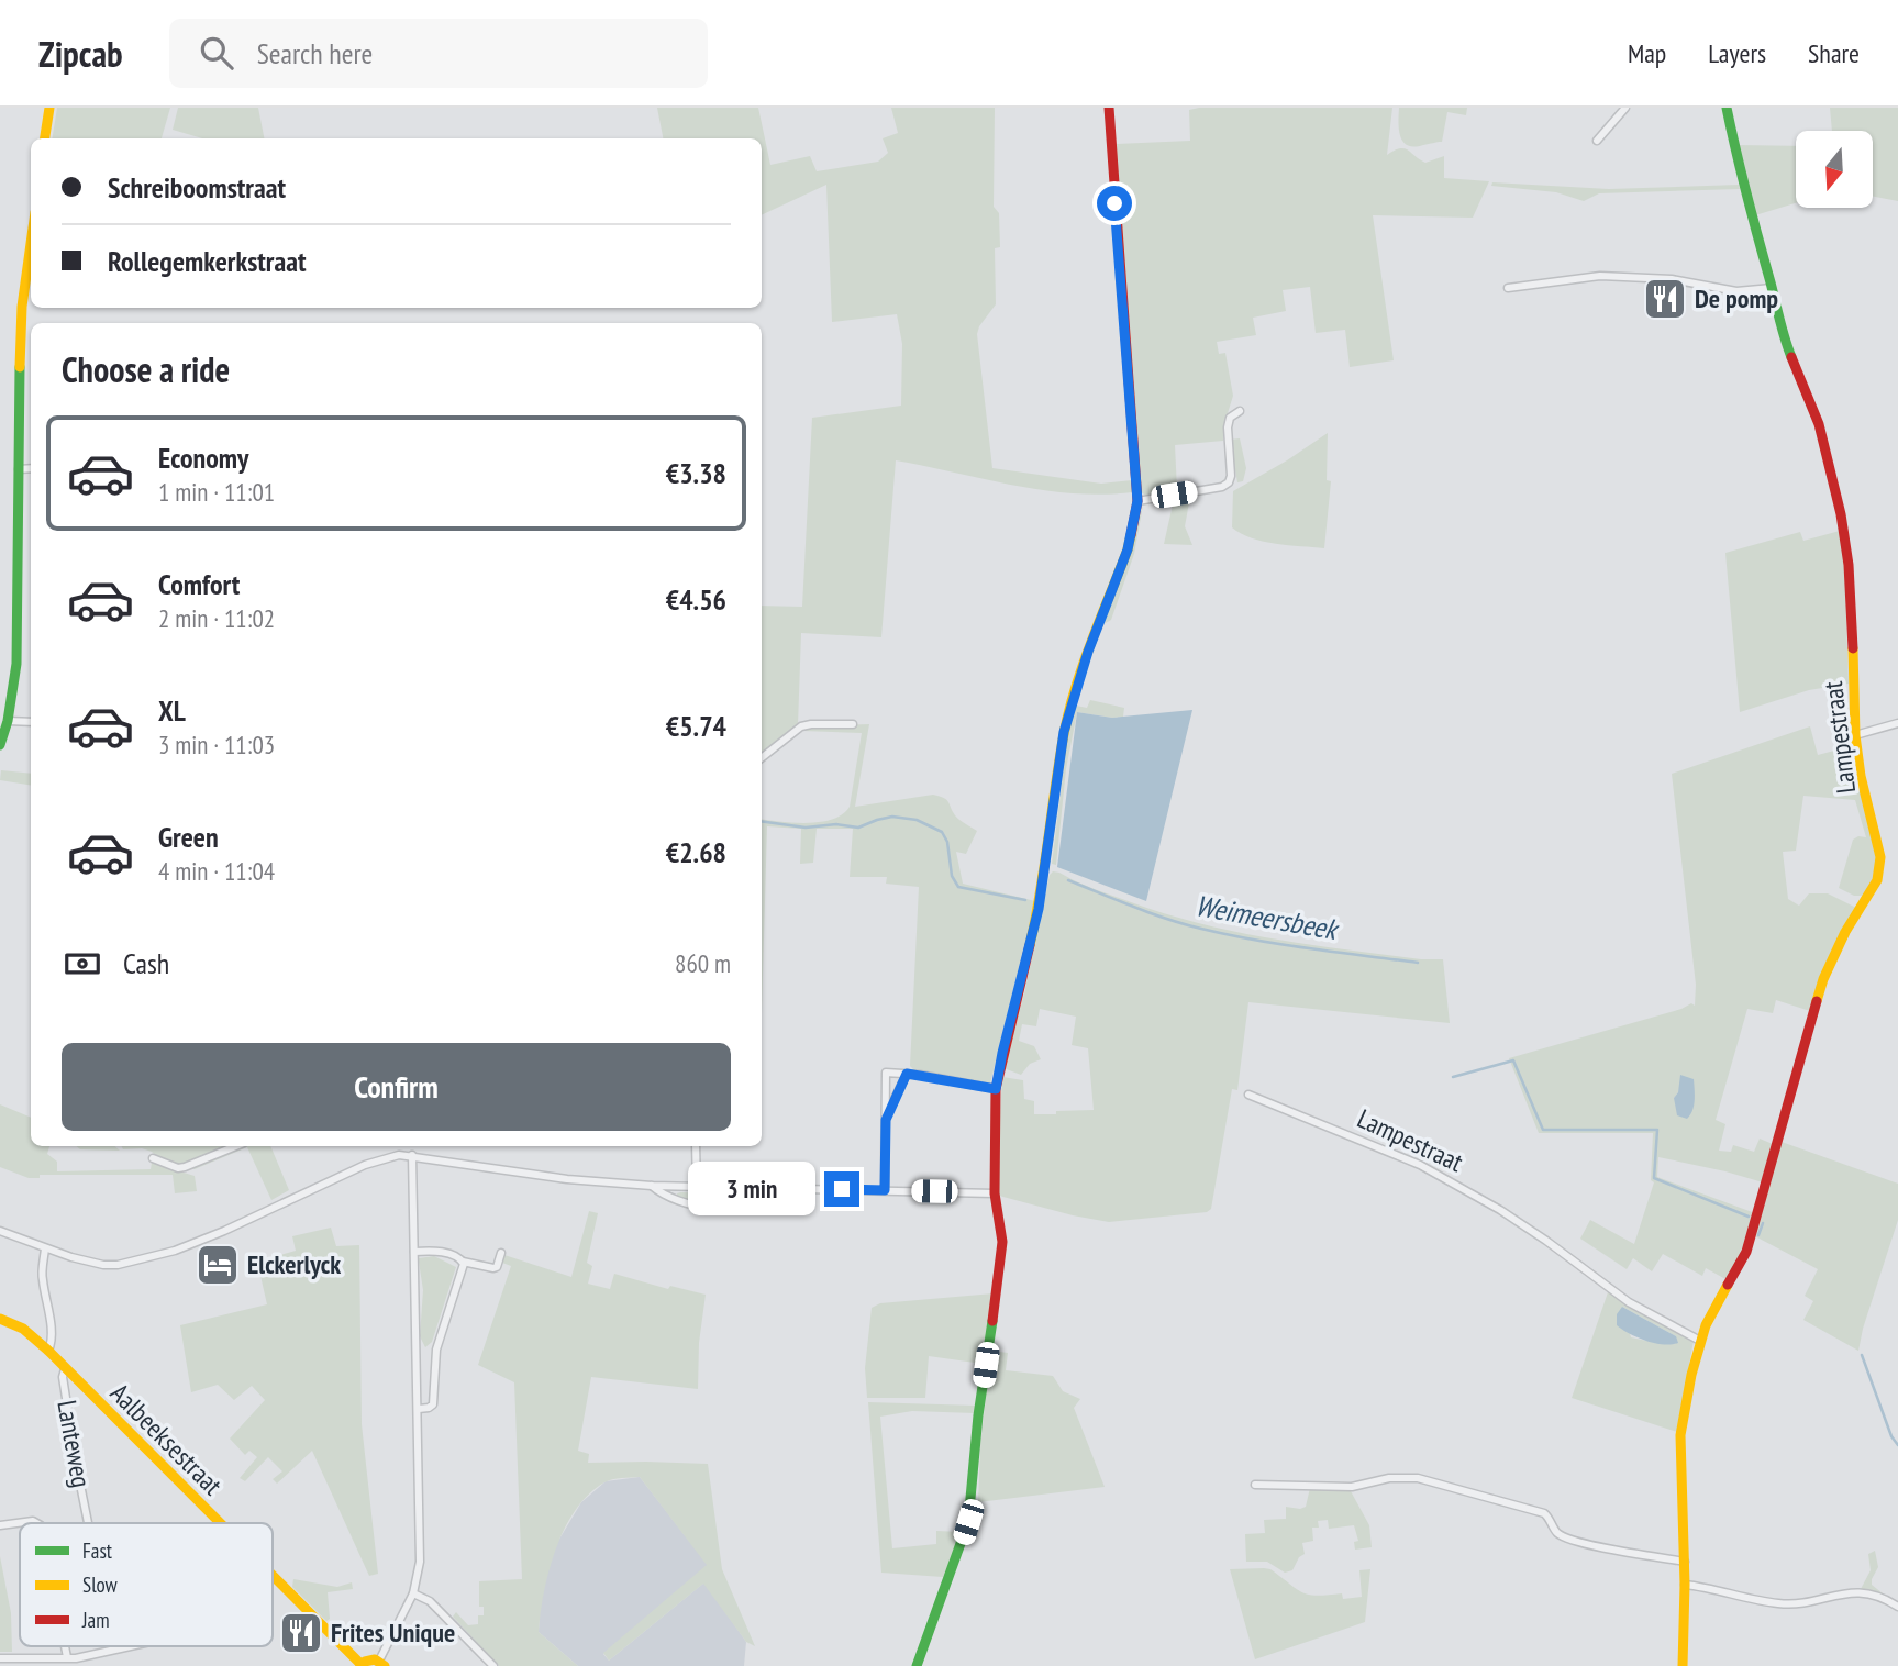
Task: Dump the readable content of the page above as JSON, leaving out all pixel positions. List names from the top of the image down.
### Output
{
  "streets": {
    "street": ["Lampestraat", "Aalbeeksestraat", "Lanteweg"]
  },
  "crossings": [
    ["Aalbeeksestraat", "Lanteweg"]
  ],
  "water": ["Weimeersbeek"],
  "places": {
    "restaurant": ["De pomp", "Frites Unique"],
    "hotel": ["Elckerlyck"]
  },
  "legend": ["Fast", "Slow", "Jam"],
  "north": "bottom",
  "page": {
    "header": "Zipcab",
    "search": "Search here",
    "nav": ["Map", "Layers", "Share"],
    "banner": ["Schreiboomstraat", "Rollegemkerkstraat"],
    "heading": "Choose a ride",
    "list": [
      {
        "name": "Economy",
        "note": "1 min · 11:01",
        "value": "€3.38"
      },
      {
        "name": "Comfort",
        "note": "2 min · 11:02",
        "value": "€4.56"
      },
      {
        "name": "XL",
        "note": "3 min · 11:03",
        "value": "€5.74"
      },
      {
        "name": "Green",
        "note": "4 min · 11:04",
        "value": "€2.68"
      }
    ],
    "pay": ["Cash", "860 m"],
    "buttons": "Confirm",
    "bubble": "3 min"
  }
}
